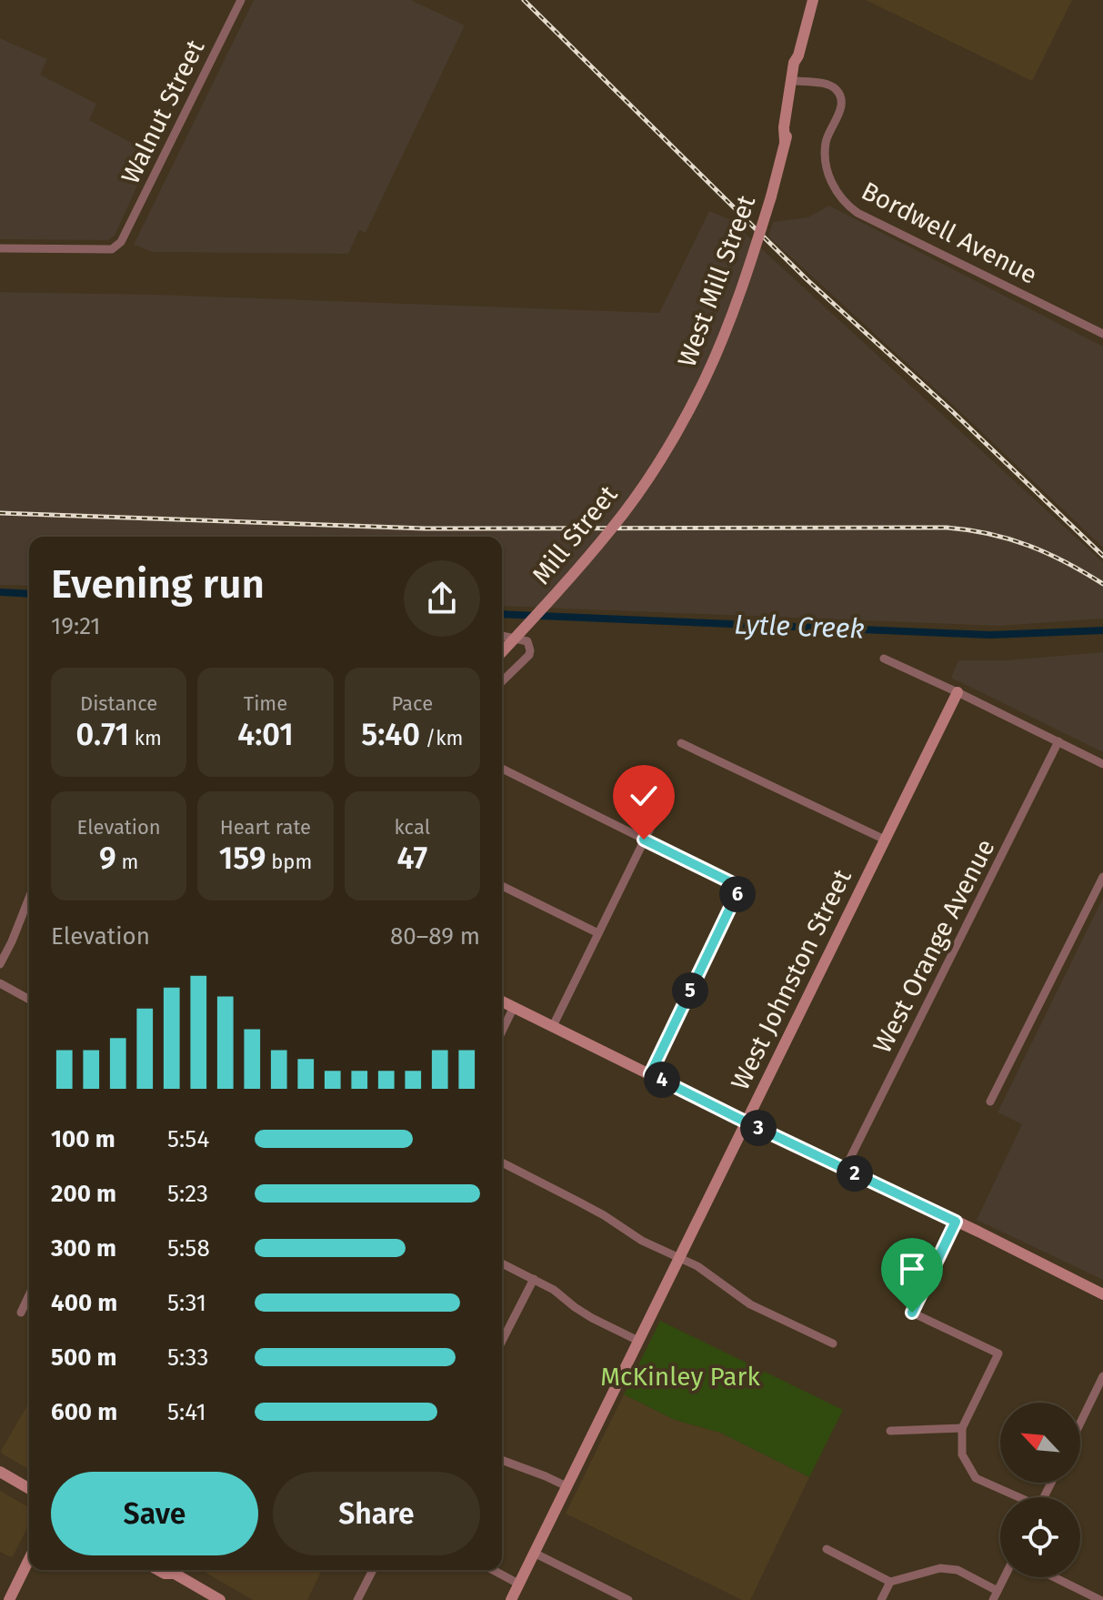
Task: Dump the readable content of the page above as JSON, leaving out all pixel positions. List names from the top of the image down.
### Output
{
  "streets": {
    "street": [
      "Walnut Street",
      "Bordwell Avenue",
      "West Mill Street",
      "Mill Street",
      "West Orange Avenue",
      "West Johnston Street"
    ]
  },
  "crossings": [
    ["Bordwell Avenue", "West Mill Street"],
    ["West Mill Street", "Mill Street"]
  ],
  "water": ["Lytle Creek"],
  "parks": ["McKinley Park"],
  "north": "top left",
  "page": {
    "heading": ["Evening run", "19:21"],
    "stats": [
      ["Distance", "0.71 km"],
      ["Time", "4:01"],
      ["Pace", "5:40 /km"],
      ["Elevation", "9 m"],
      ["Heart rate", "159 bpm"],
      ["kcal", "47"]
    ],
    "pins": [
      "6",
      "5",
      "4",
      "3",
      "2"
    ],
    "chart": ["Elevation", "80–89 m"],
    "list": [
      {
        "name": "100 m",
        "note": "5:54"
      },
      {
        "name": "200 m",
        "note": "5:23"
      },
      {
        "name": "300 m",
        "note": "5:58"
      },
      {
        "name": "400 m",
        "note": "5:31"
      },
      {
        "name": "500 m",
        "note": "5:33"
      },
      {
        "name": "600 m",
        "note": "5:41"
      }
    ],
    "buttons": ["Save", "Share"]
  }
}
